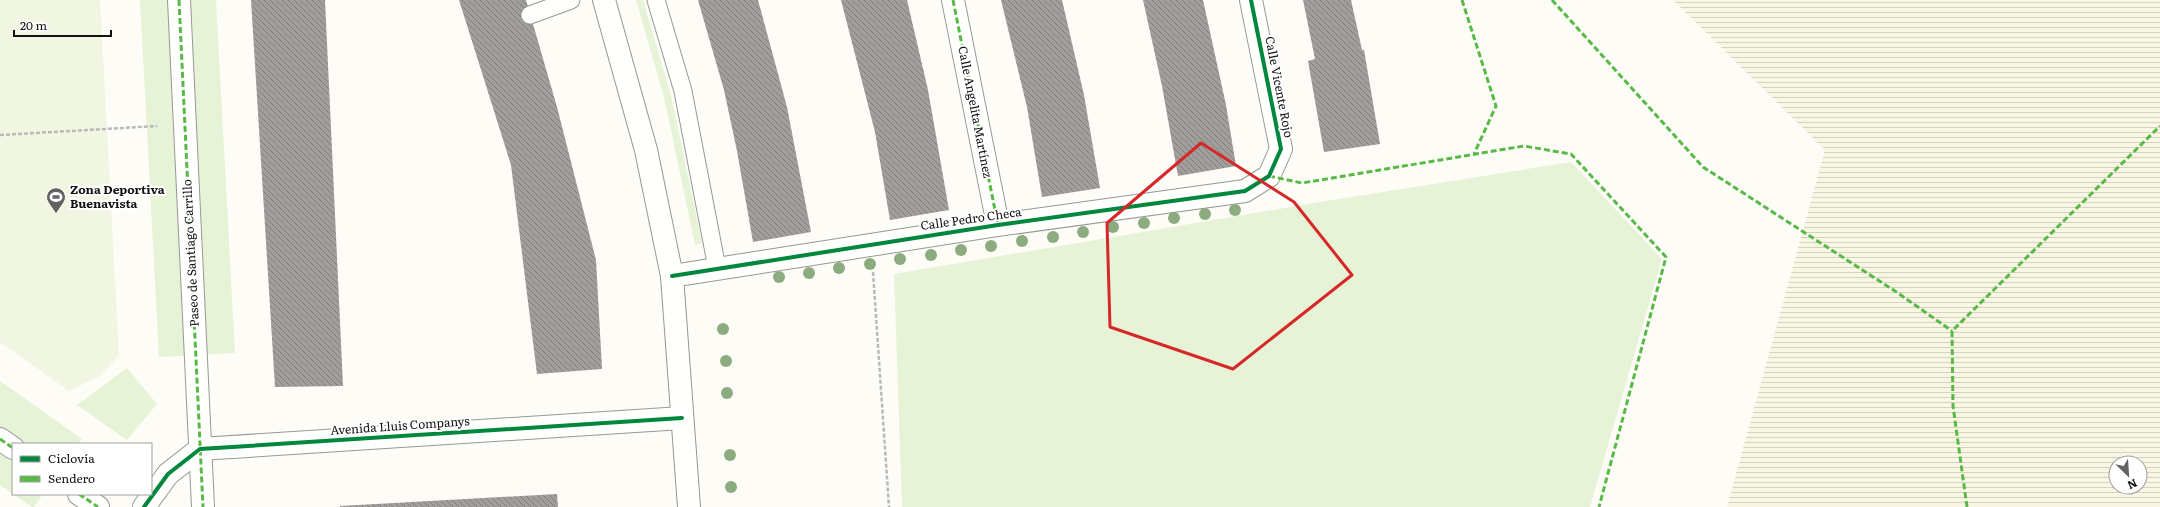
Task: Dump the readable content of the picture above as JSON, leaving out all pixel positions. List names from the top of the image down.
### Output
{
  "streets": {
    "street": [
      "Calle Vicente Rojo",
      "Calle Angelita Martínez",
      "Calle Pedro Checa",
      "Paseo de Santiago Carrillo",
      "Avenida Lluis Companys"
    ]
  },
  "crossings": [
    ["Calle Vicente Rojo", "Calle Pedro Checa"],
    ["Calle Angelita Martínez", "Calle Pedro Checa"],
    ["Paseo de Santiago Carrillo", "Avenida Lluis Companys"]
  ],
  "places": {
    "sports": ["Zona Deportiva Buenavista"]
  },
  "legend": ["Ciclovía", "Sendero"],
  "scale_bar": "20 m",
  "north": "bottom right"
}
